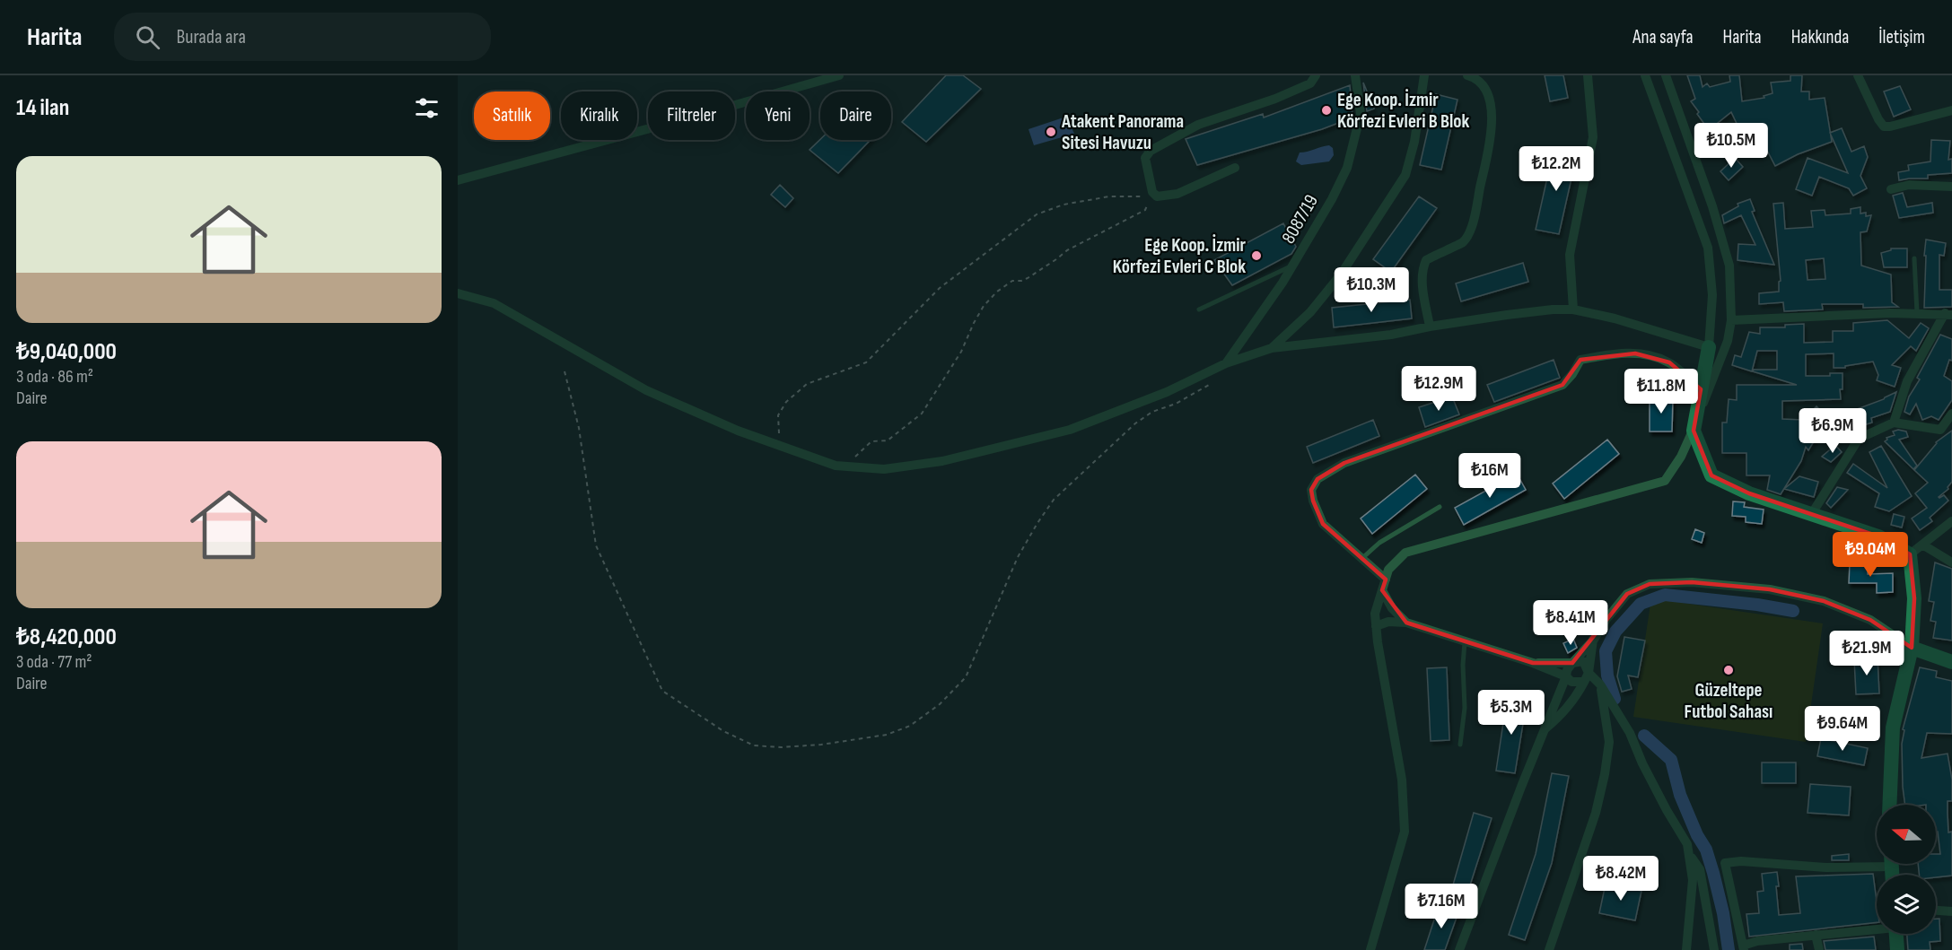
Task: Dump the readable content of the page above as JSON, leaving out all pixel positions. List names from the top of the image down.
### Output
{
  "streets": {
    "street": ["8087/19"]
  },
  "places": [
    "Ege Koop. İzmir Körfezi Evleri B Blok",
    "Atakent Panorama Sitesi Havuzu",
    "Ege Koop. İzmir Körfezi Evleri C Blok",
    "Güzeltepe Futbol Sahası"
  ],
  "north": "left",
  "page": {
    "header": "Harita",
    "search": "Burada ara",
    "nav": [
      "Ana sayfa",
      "Harita",
      "Hakkında",
      "İletişim"
    ],
    "heading": "14 ilan",
    "chip": [
      "Satılık",
      "Kiralık",
      "Filtreler",
      "Yeni",
      "Daire"
    ],
    "price": [
      "₺10.5M",
      "₺12.2M",
      "₺10.3M",
      "₺12.9M",
      "₺11.8M",
      "₺6.9M",
      "₺16M",
      "₺9.04M",
      "₺8.41M",
      "₺21.9M",
      "₺5.3M",
      "₺9.64M",
      "₺8.42M",
      "₺7.16M"
    ],
    "list": [
      {
        "name": "₺9,040,000",
        "note": "3 oda · 86 m² · Daire"
      },
      {
        "name": "₺8,420,000",
        "note": "3 oda · 77 m² · Daire"
      }
    ]
  }
}
